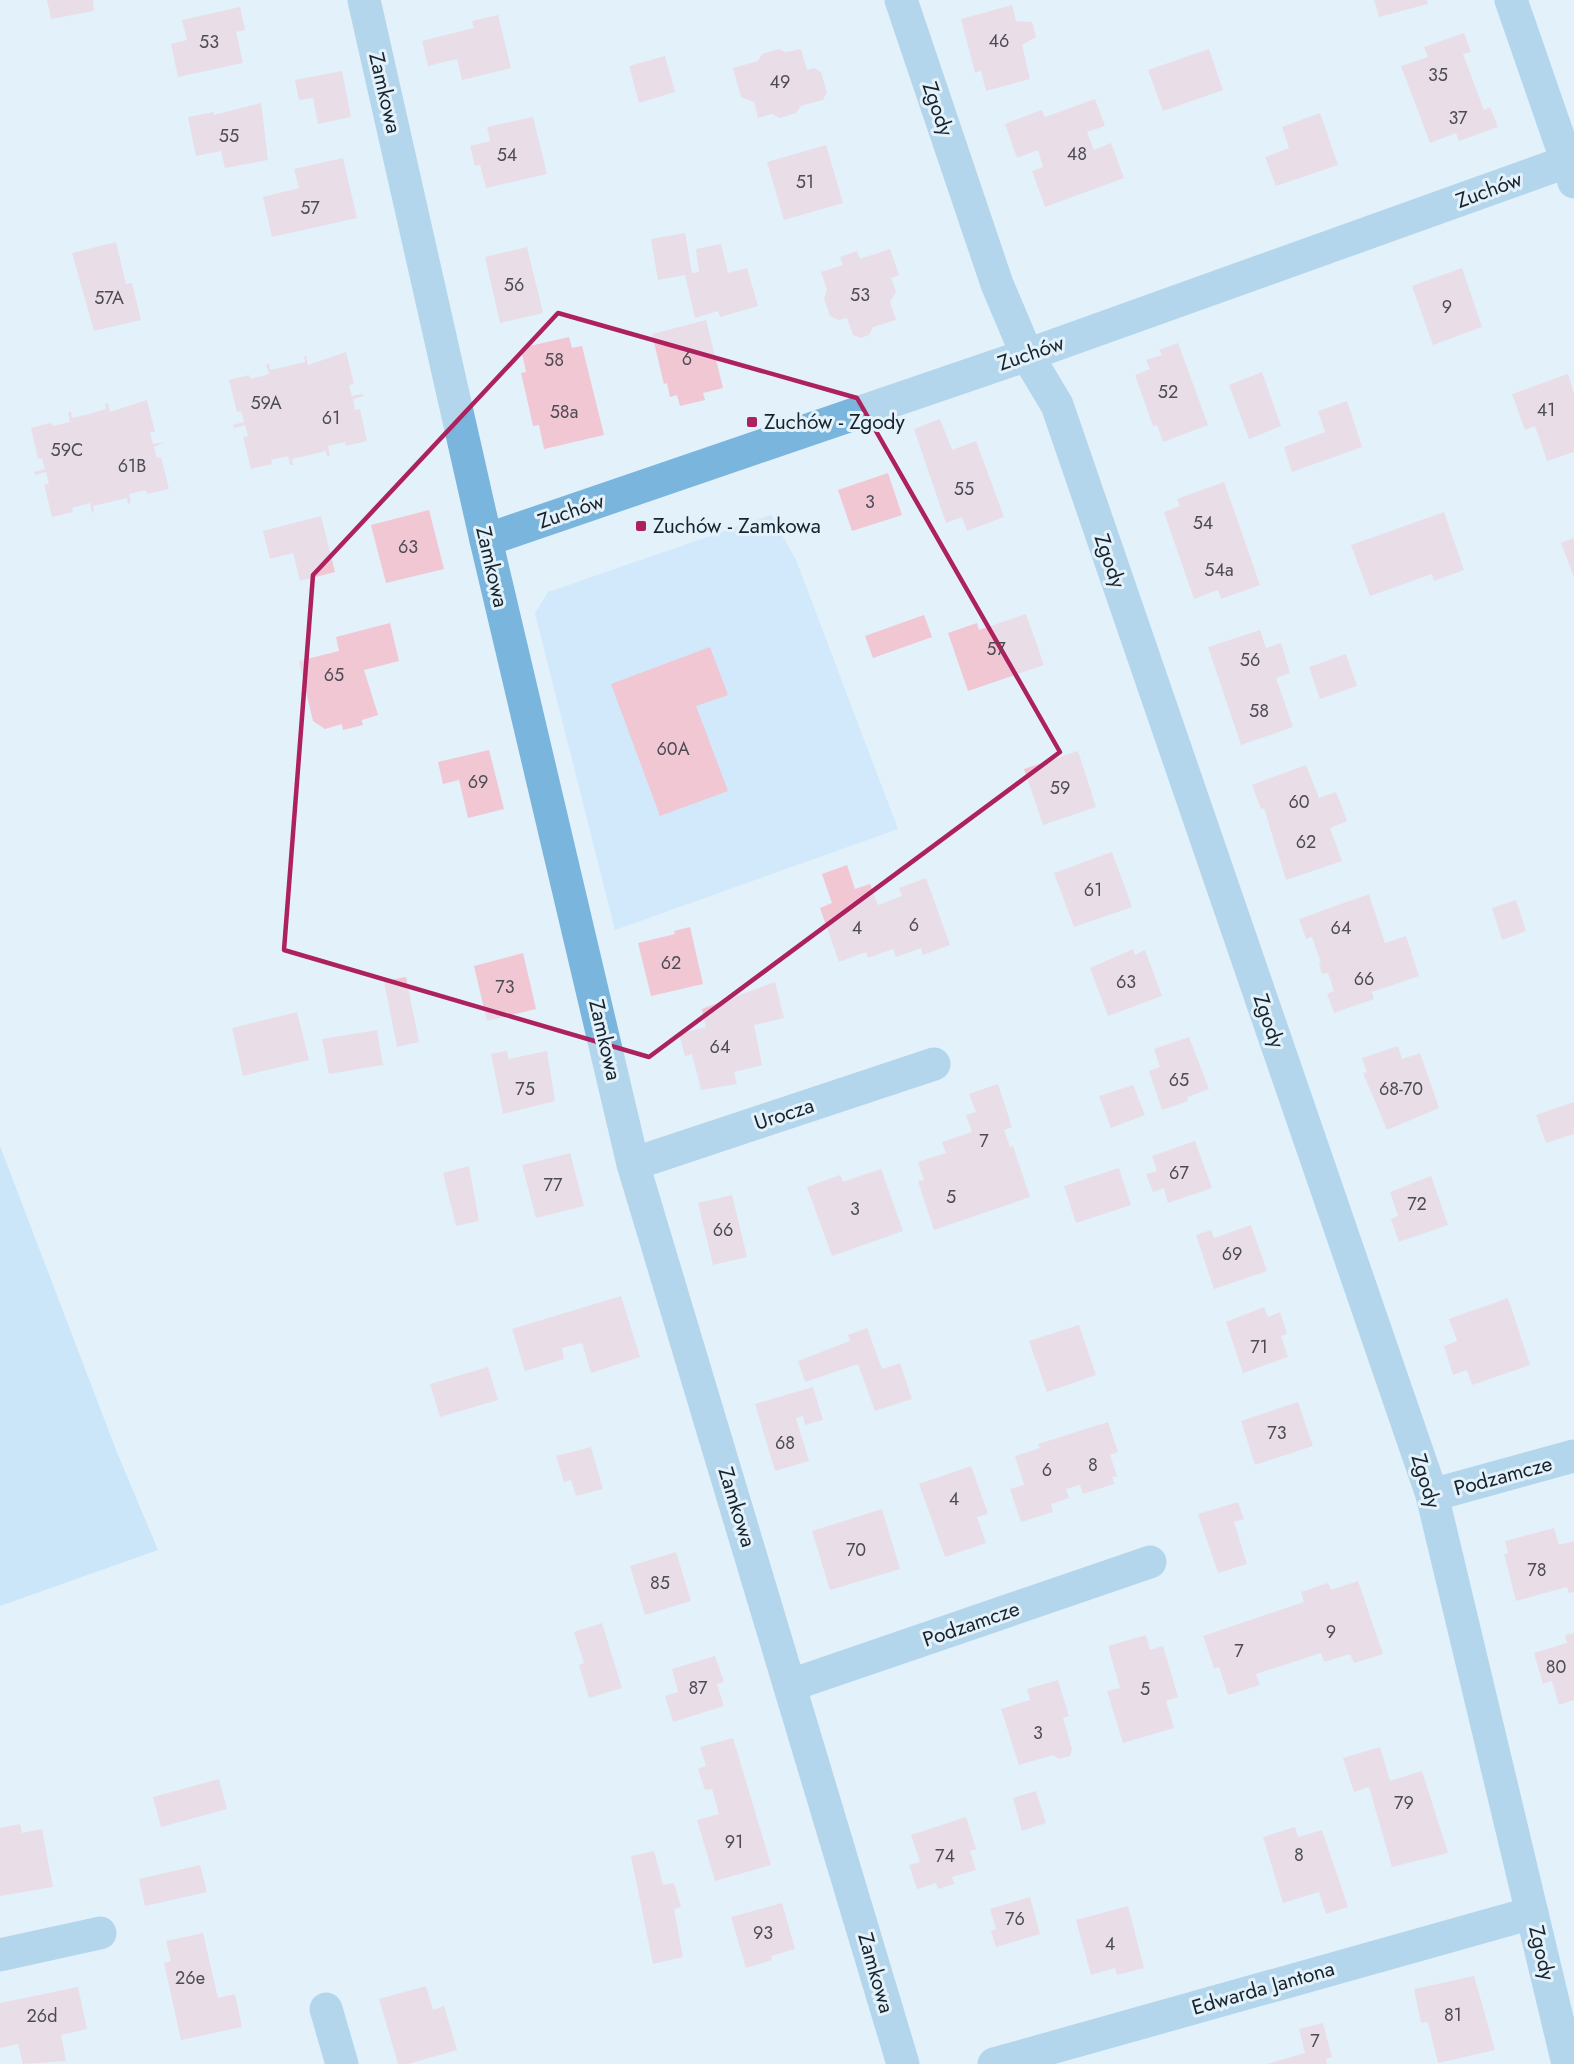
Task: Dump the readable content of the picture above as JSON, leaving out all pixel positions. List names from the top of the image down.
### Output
{
  "streets": {
    "street": [
      "Zamkowa",
      "Zgody",
      "Zuchów",
      "Urocza",
      "Podzamcze",
      "Edwarda Jantona"
    ]
  },
  "crossings": [
    ["Zamkowa", "Zuchów"],
    ["Zamkowa", "Urocza"],
    ["Zamkowa", "Podzamcze"],
    ["Zgody", "Zuchów"],
    ["Zgody", "Podzamcze"],
    ["Zgody", "Edwarda Jantona"]
  ],
  "places": {
    "transit": ["Zuchów - Zgody", "Zuchów - Zamkowa"]
  },
  "house_numbers": [
    "46",
    "53",
    "35",
    "49",
    "37",
    "55",
    "48",
    "54",
    "51",
    "57",
    "56",
    "53",
    "57A",
    "9",
    "6",
    "58",
    "52",
    "59A",
    "41",
    "58a",
    "61",
    "59C",
    "61B",
    "55",
    "3",
    "54",
    "63",
    "54a",
    "57",
    "56",
    "65",
    "58",
    "60A",
    "69",
    "59",
    "60",
    "62",
    "61",
    "6",
    "4",
    "64",
    "62",
    "66",
    "63",
    "73",
    "64",
    "65",
    "75",
    "68-70",
    "7",
    "67",
    "77",
    "5",
    "72",
    "3",
    "66",
    "69",
    "71",
    "73",
    "68",
    "8",
    "6",
    "4",
    "70",
    "78",
    "85",
    "9",
    "7",
    "80",
    "87",
    "5",
    "3",
    "79",
    "91",
    "8",
    "74",
    "76",
    "93",
    "4",
    "26e",
    "81",
    "26d",
    "7"
  ]
}
